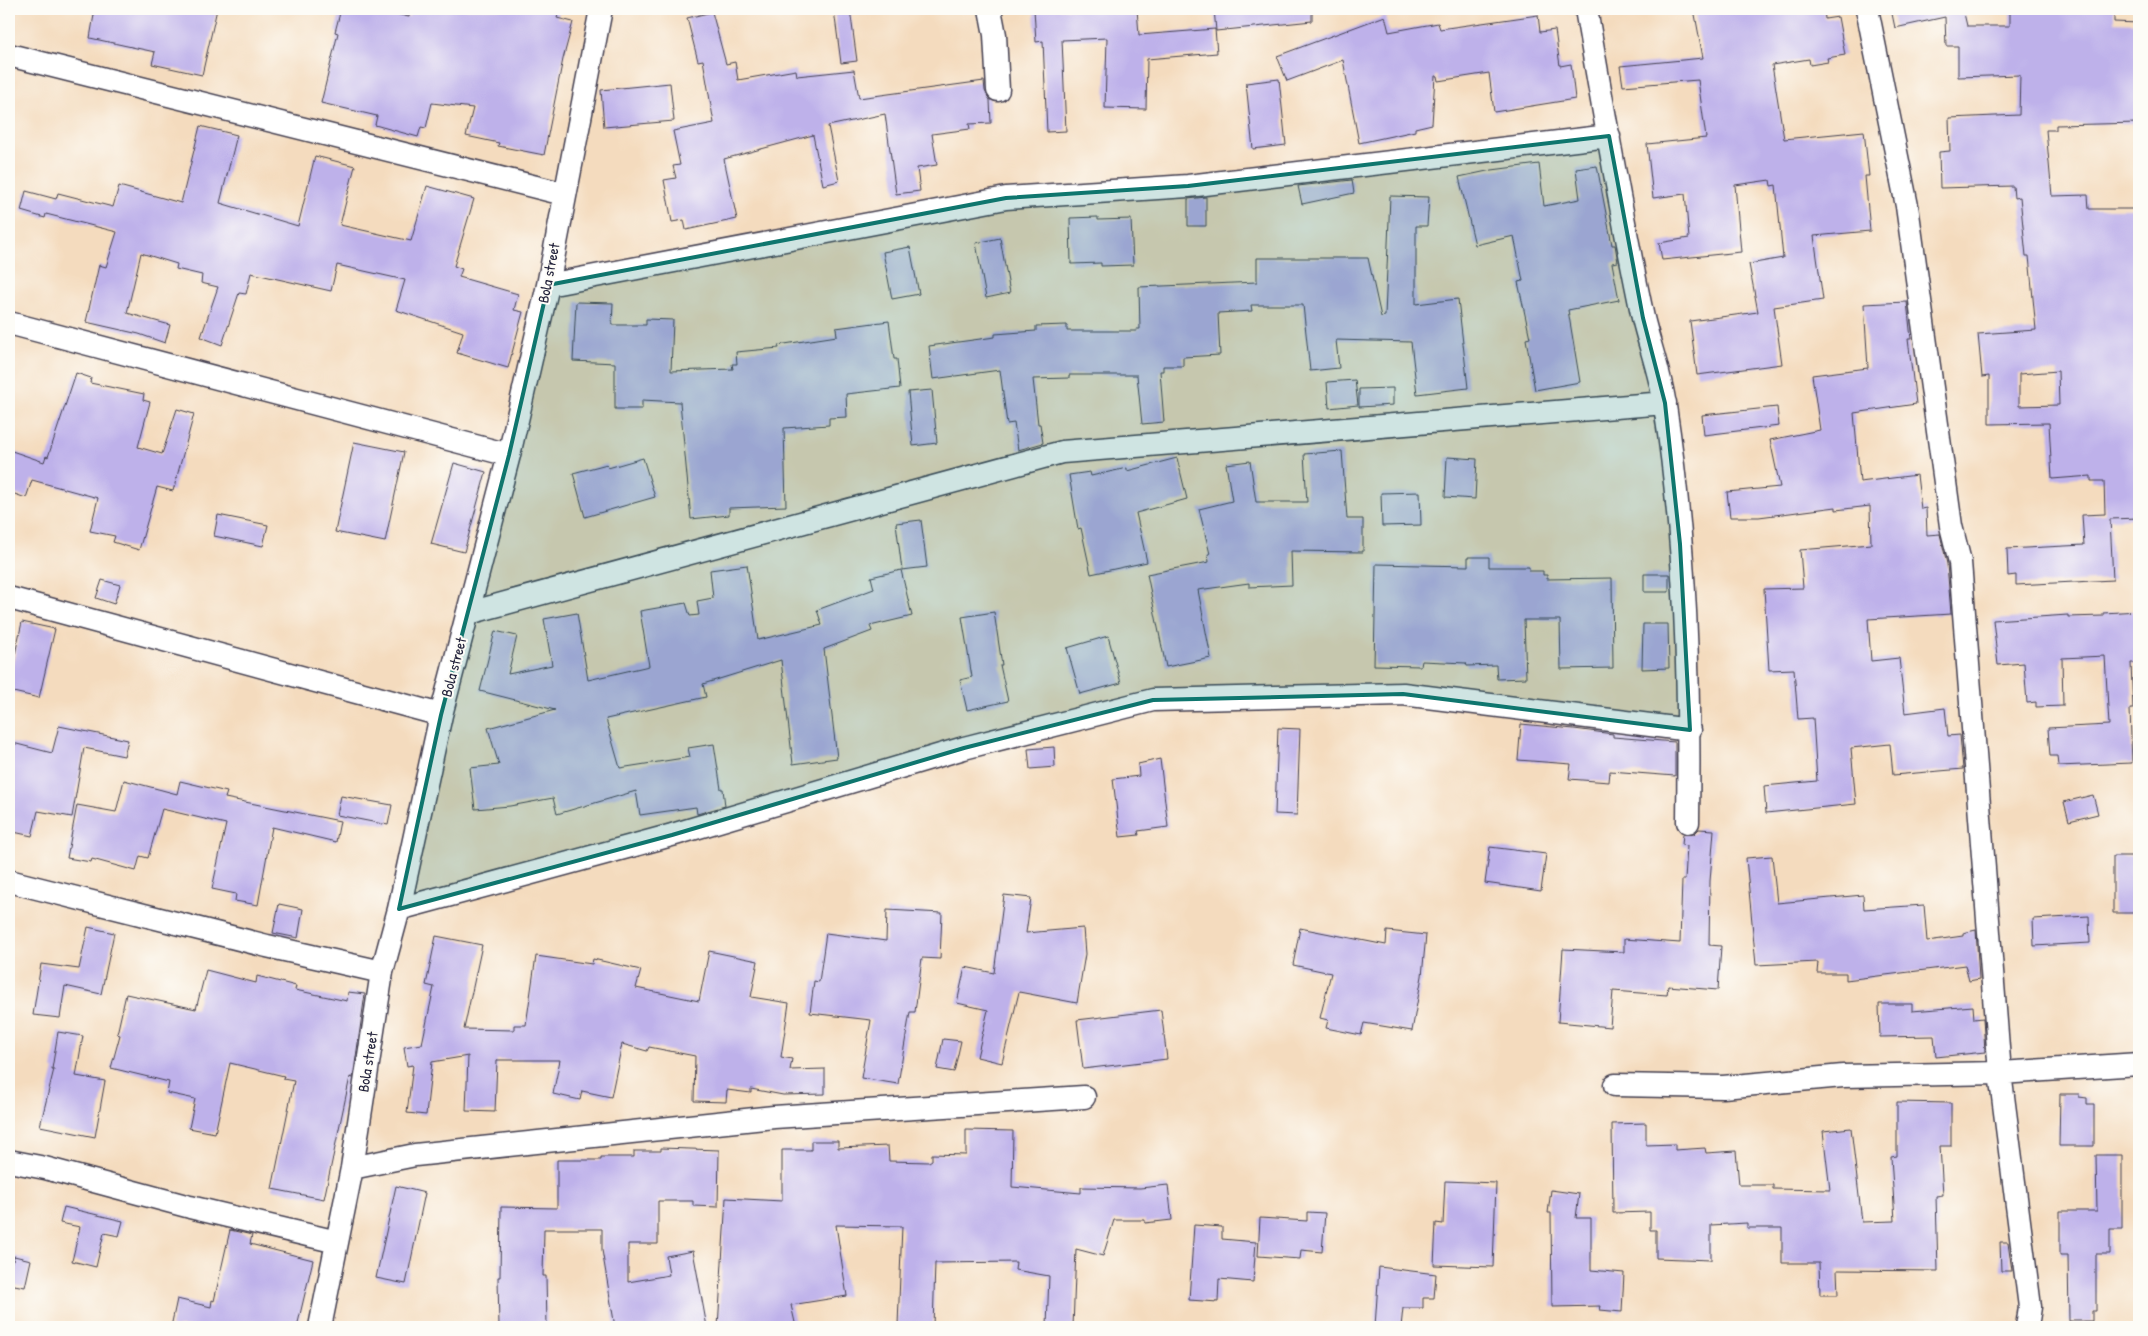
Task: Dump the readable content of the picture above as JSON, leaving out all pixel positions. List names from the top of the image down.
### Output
{
  "streets": {
    "street": ["Bola street"]
  }
}
